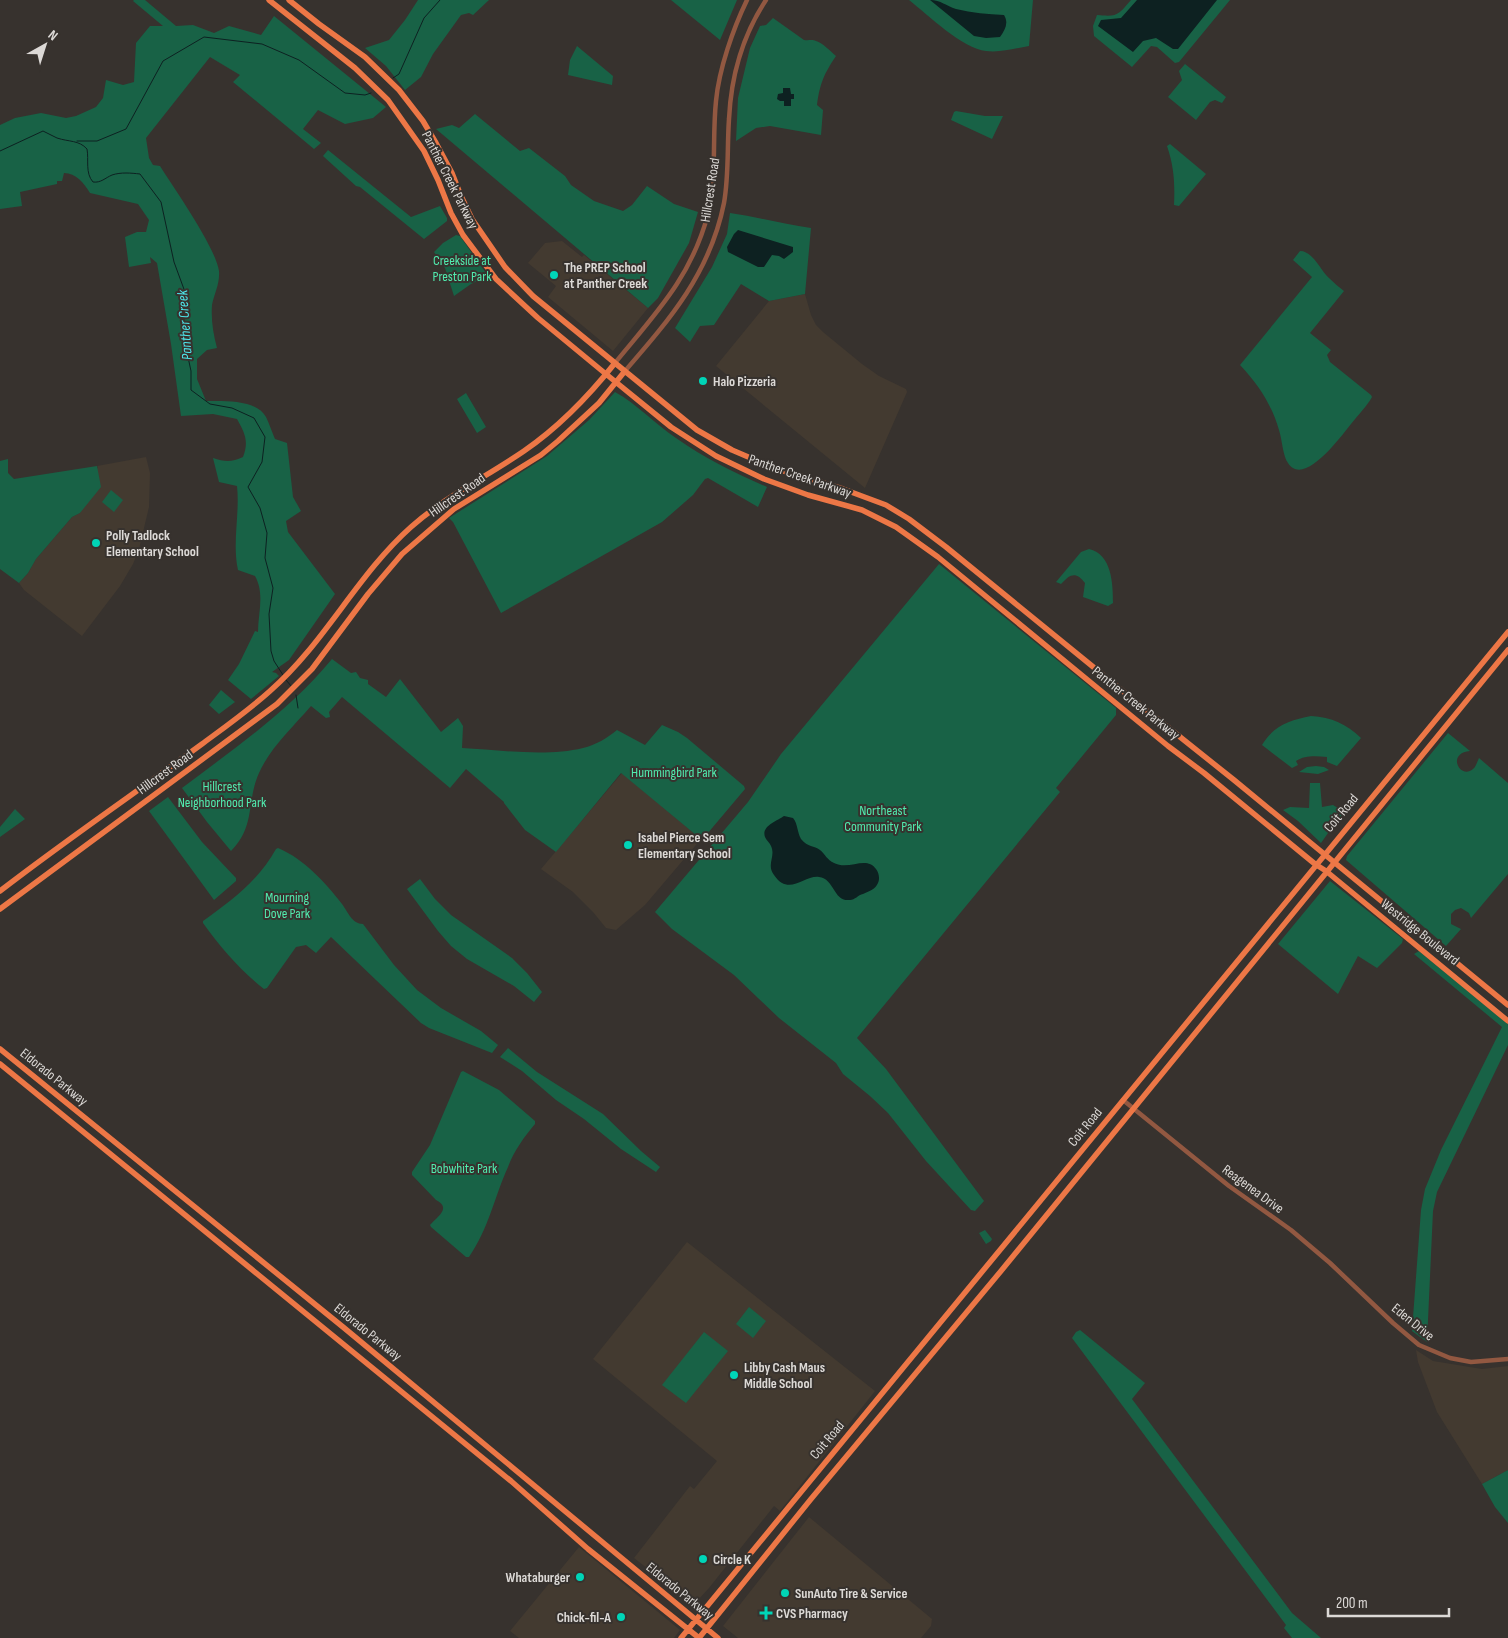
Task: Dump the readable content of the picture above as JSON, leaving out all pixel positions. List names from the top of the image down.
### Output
{
  "streets": {
    "main road": [
      "Panther Creek Parkway",
      "Hillcrest Road",
      "Coit Road",
      "Westridge Boulevard",
      "Eldorado Parkway"
    ],
    "street": ["Reagenea Drive", "Eden Drive"]
  },
  "crossings": [
    ["Panther Creek Parkway", "Hillcrest Road"],
    ["Panther Creek Parkway", "Coit Road"],
    ["Panther Creek Parkway", "Westridge Boulevard"],
    ["Coit Road", "Westridge Boulevard"],
    ["Coit Road", "Eldorado Parkway"],
    ["Coit Road", "Reagenea Drive"],
    ["Reagenea Drive", "Eden Drive"]
  ],
  "water": ["Panther Creek"],
  "parks": [
    "Creekside at Preston Park",
    "Hummingbird Park",
    "Hillcrest Neighborhood Park",
    "Northeast Community Park",
    "Mourning Dove Park",
    "Bobwhite Park"
  ],
  "places": {
    "other": [
      "The PREP School at Panther Creek",
      "Halo Pizzeria",
      "Polly Tadlock Elementary School",
      "Isabel Pierce Sem Elementary School",
      "Libby Cash Maus Middle School",
      "Circle K",
      "Whataburger",
      "SunAuto Tire & Service",
      "Chick-fil-A"
    ],
    "health": ["CVS Pharmacy"]
  },
  "scale_bar": "200 m",
  "north": "top right"
}
